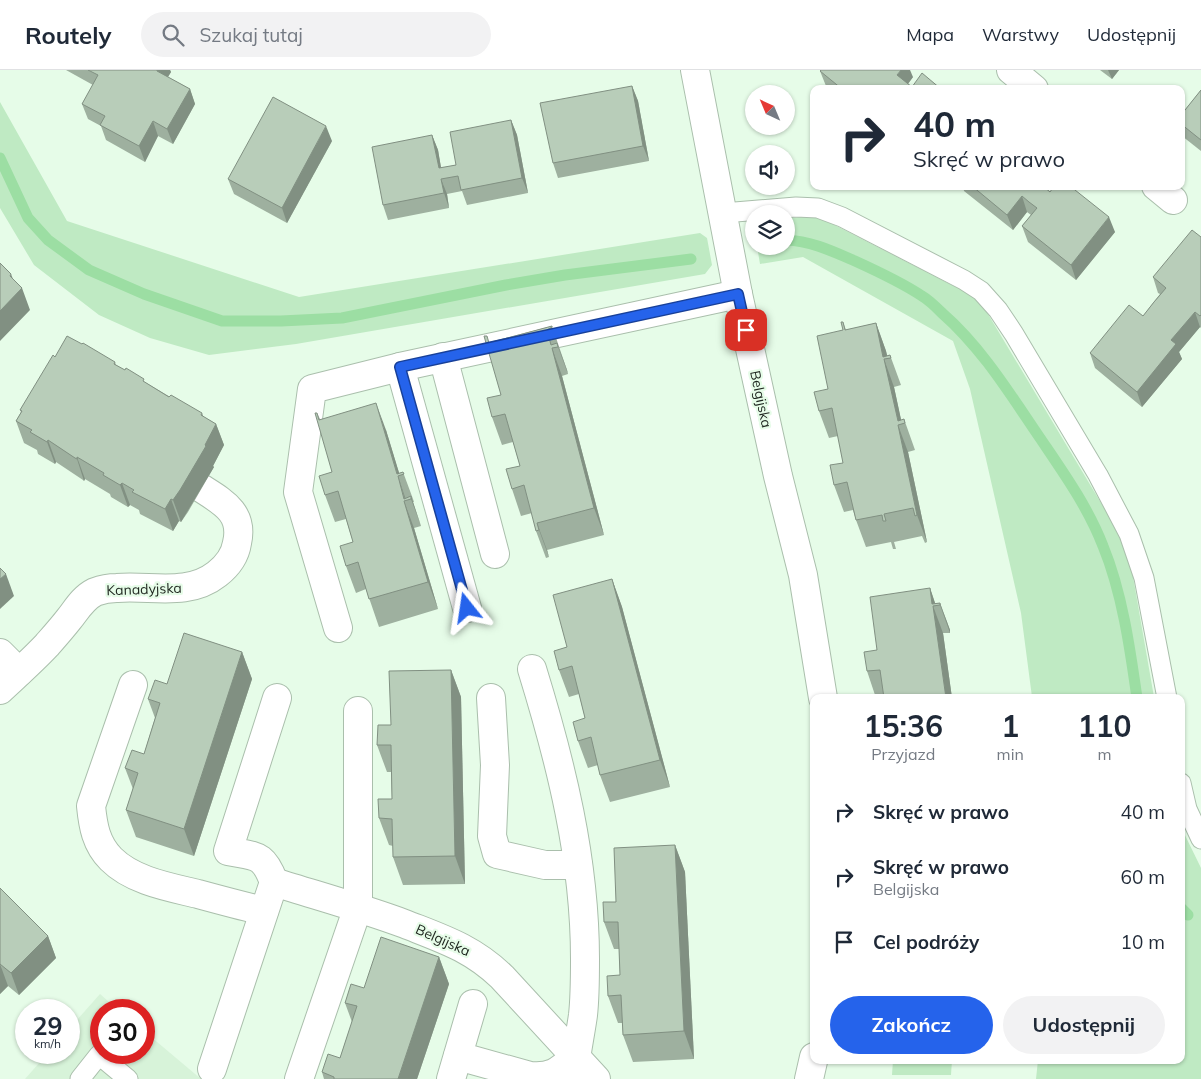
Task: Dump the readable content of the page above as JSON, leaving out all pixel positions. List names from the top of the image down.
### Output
{
  "streets": {
    "street": ["Belgijska", "Kanadyjska"]
  },
  "north": "top left",
  "page": {
    "header": "Routely",
    "search": "Szukaj tutaj",
    "nav": ["Mapa", "Warstwy", "Udostępnij"],
    "turn": ["40 m", "Skręć w prawo"],
    "eta": [
      "15:36",
      "Przyjazd",
      "1",
      "min",
      "110",
      "m"
    ],
    "list": [
      {
        "name": "Skręć w prawo",
        "value": "40 m"
      },
      {
        "name": "Skręć w prawo",
        "note": "Belgijska",
        "value": "60 m"
      },
      {
        "name": "Cel podróży",
        "value": "10 m"
      }
    ],
    "buttons": ["Zakończ", "Udostępnij"],
    "speed": "29 km/h",
    "limit": "30"
  }
}
